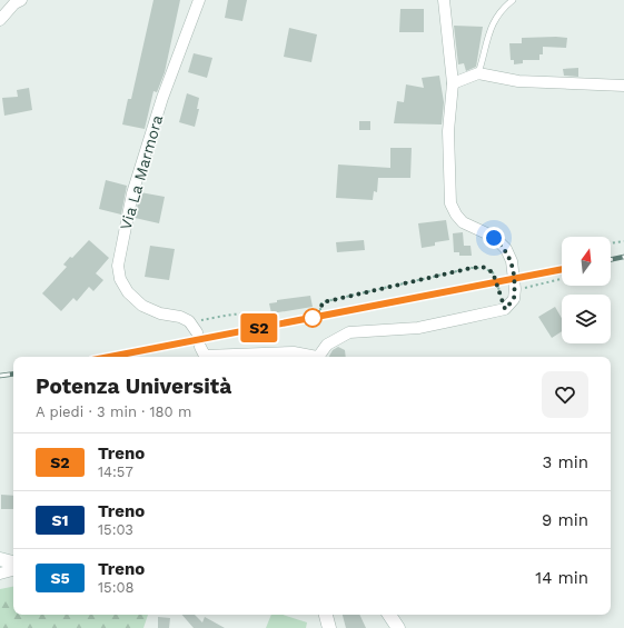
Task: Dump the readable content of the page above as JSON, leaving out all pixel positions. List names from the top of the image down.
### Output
{
  "streets": {
    "street": ["Via La Marmora"]
  },
  "north": "top",
  "page": {
    "on_map": "S2",
    "heading": ["Potenza Università", "A piedi · 3 min · 180 m"],
    "list": [
      {
        "mark": "S2",
        "name": "Treno",
        "note": "14:57",
        "value": "3 min"
      },
      {
        "mark": "S1",
        "name": "Treno",
        "note": "15:03",
        "value": "9 min"
      },
      {
        "mark": "S5",
        "name": "Treno",
        "note": "15:08",
        "value": "14 min"
      }
    ]
  }
}
